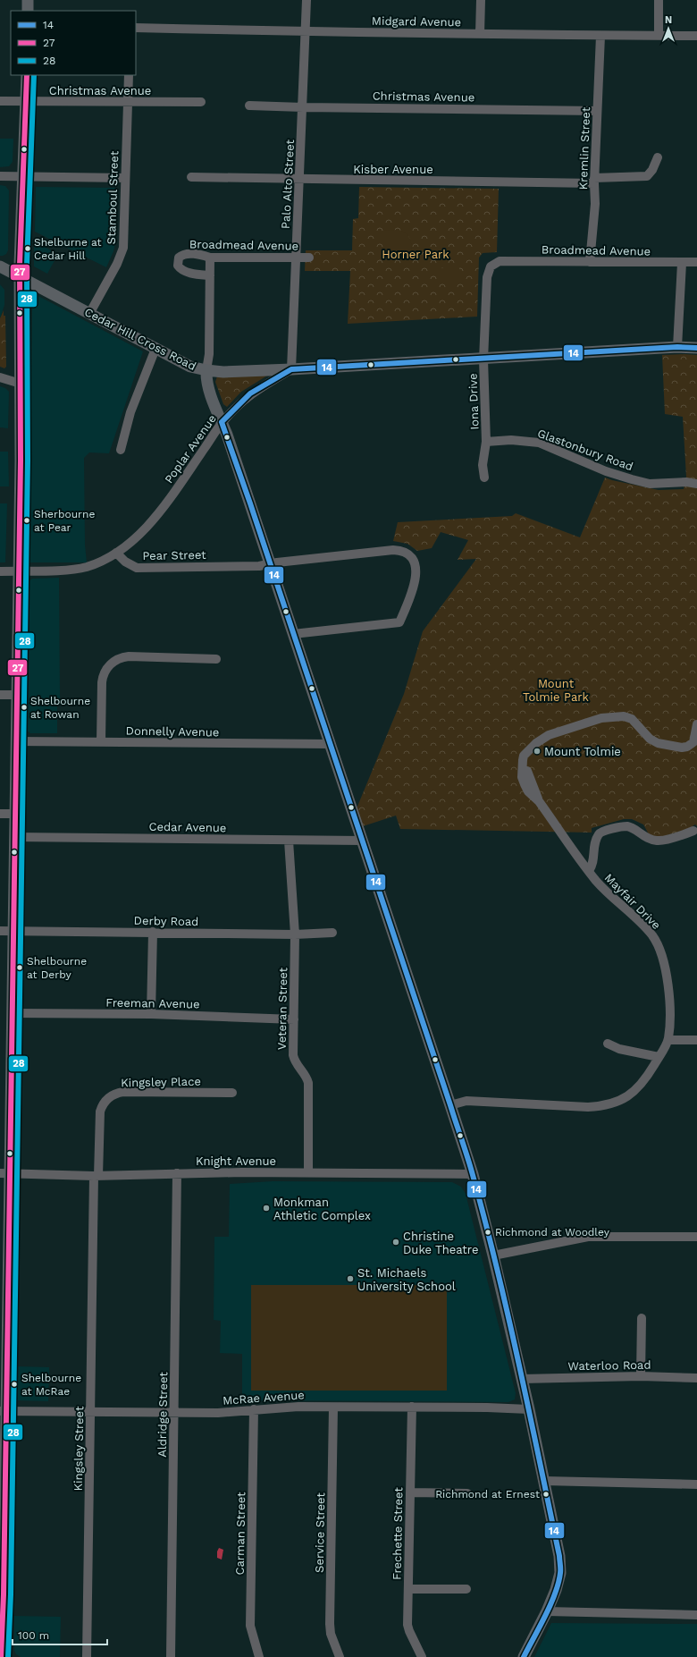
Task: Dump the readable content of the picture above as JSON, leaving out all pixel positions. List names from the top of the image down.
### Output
{
  "streets": {
    "main road": ["Cedar Hill Cross Road"],
    "street": [
      "Midgard Avenue",
      "Christmas Avenue",
      "Kremlin Street",
      "Kisber Avenue",
      "Palo Alto Street",
      "Stamboul Street",
      "Broadmead Avenue",
      "Iona Drive",
      "Poplar Avenue",
      "Glastonbury Road",
      "Pear Street",
      "Donnelly Avenue",
      "Cedar Avenue",
      "Mayfair Drive",
      "Derby Road",
      "Freeman Avenue",
      "Veteran Street",
      "Kingsley Place",
      "Knight Avenue",
      "Waterloo Road",
      "McRae Avenue",
      "Aldridge Street",
      "Kingsley Street",
      "Service Street",
      "Carman Street",
      "Frechette Street"
    ]
  },
  "crossings": [
    ["Midgard Avenue", "Kremlin Street"],
    ["Midgard Avenue", "Palo Alto Street"],
    ["Christmas Avenue", "Kremlin Street"],
    ["Christmas Avenue", "Palo Alto Street"],
    ["Christmas Avenue", "Stamboul Street"],
    ["Kremlin Street", "Kisber Avenue"],
    ["Kremlin Street", "Broadmead Avenue"],
    ["Kisber Avenue", "Palo Alto Street"],
    ["Palo Alto Street", "Broadmead Avenue"],
    ["Palo Alto Street", "Cedar Hill Cross Road"],
    ["Palo Alto Street", "Poplar Avenue"],
    ["Stamboul Street", "Cedar Hill Cross Road"],
    ["Broadmead Avenue", "Iona Drive"],
    ["Cedar Hill Cross Road", "Iona Drive"],
    ["Cedar Hill Cross Road", "Poplar Avenue"],
    ["Iona Drive", "Glastonbury Road"],
    ["Poplar Avenue", "Pear Street"],
    ["Cedar Avenue", "Veteran Street"],
    ["Derby Road", "Veteran Street"],
    ["Freeman Avenue", "Veteran Street"],
    ["Veteran Street", "Knight Avenue"],
    ["Kingsley Place", "Knight Avenue"],
    ["Kingsley Place", "Kingsley Street"],
    ["Knight Avenue", "Aldridge Street"],
    ["Knight Avenue", "Kingsley Street"],
    ["McRae Avenue", "Aldridge Street"],
    ["McRae Avenue", "Kingsley Street"],
    ["McRae Avenue", "Service Street"],
    ["McRae Avenue", "Carman Street"],
    ["McRae Avenue", "Frechette Street"]
  ],
  "parks": ["Horner Park", "Mount Tolmie Park"],
  "places": [
    "Shelburne at Cedar Hill",
    "Sherbourne at Pear",
    "Shelbourne at Rowan",
    "Mount Tolmie",
    "Shelbourne at Derby",
    "Monkman Athletic Complex",
    "Richmond at Woodley",
    "Christine Duke Theatre",
    "St. Michaels University School",
    "Shelbourne at McRae",
    "Richmond at Ernest"
  ],
  "lines": ["transit line 27", "transit line 28", "transit line 14"],
  "legend": ["14", "27", "28"],
  "scale_bar": "100 m",
  "north": "top"
}
